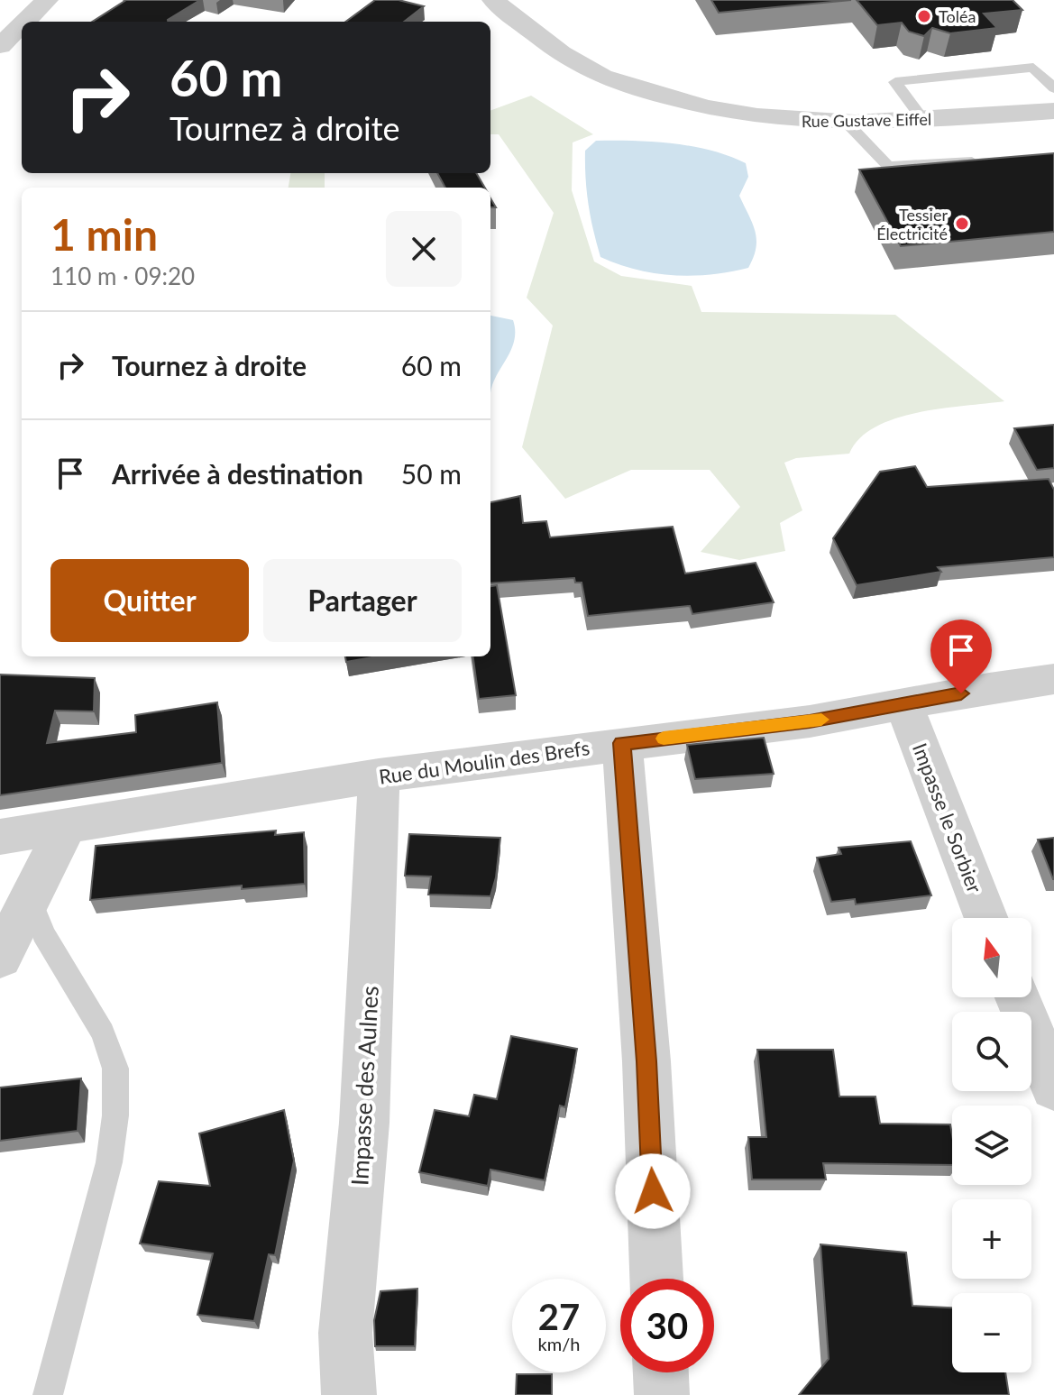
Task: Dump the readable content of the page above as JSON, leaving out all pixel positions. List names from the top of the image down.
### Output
{
  "streets": {
    "street": [
      "Rue Gustave Eiffel",
      "Rue du Moulin des Brefs",
      "Impasse le Sorbier",
      "Impasse des Aulnes"
    ]
  },
  "crossings": [
    ["Rue du Moulin des Brefs", "Impasse le Sorbier"],
    ["Rue du Moulin des Brefs", "Impasse des Aulnes"]
  ],
  "places": ["Toléa", "Tessier Électricité"],
  "north": "top",
  "page": {
    "turn": ["60 m", "Tournez à droite"],
    "heading": ["1 min", "110 m · 09:20"],
    "list": [
      {
        "name": "Tournez à droite",
        "value": "60 m"
      },
      {
        "name": "Arrivée à destination",
        "value": "50 m"
      }
    ],
    "buttons": ["Quitter", "Partager"],
    "map_buttons": ["+", "−"],
    "speed": "27 km/h",
    "limit": "30"
  }
}
